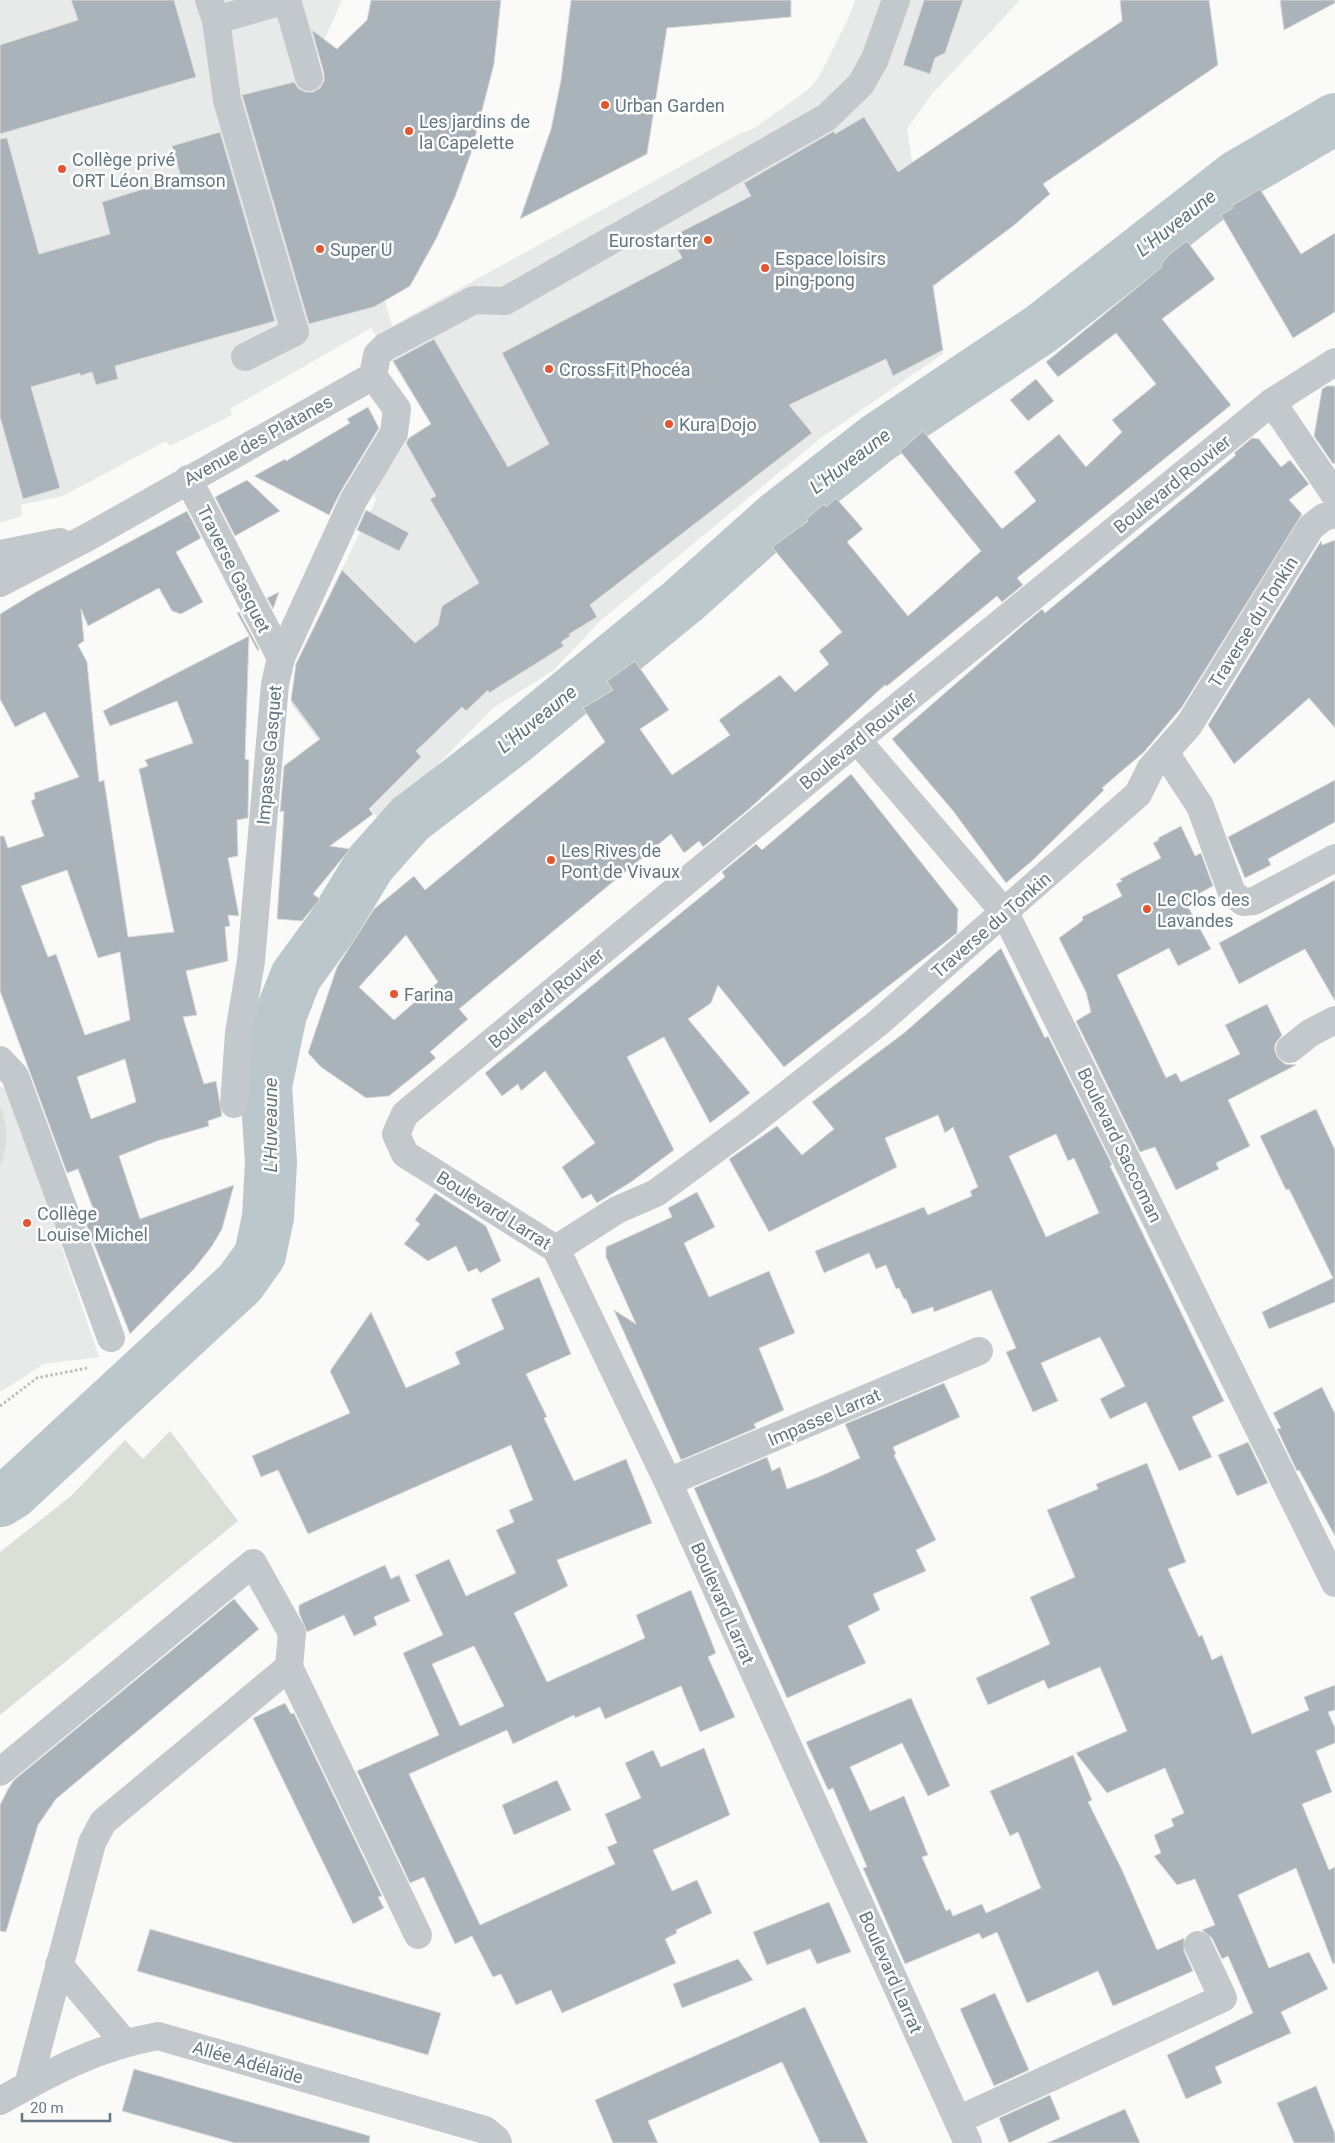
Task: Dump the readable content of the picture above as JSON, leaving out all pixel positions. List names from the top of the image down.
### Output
{
  "streets": {
    "street": [
      "Avenue des Platanes",
      "Boulevard Rouvier",
      "Traverse Gasquet",
      "Traverse du Tonkin",
      "Impasse Gasquet",
      "Boulevard Saccoman",
      "Boulevard Larrat",
      "Impasse Larrat",
      "Allée Adélaïde"
    ]
  },
  "crossings": [
    ["Avenue des Platanes", "Traverse Gasquet"],
    ["Avenue des Platanes", "Impasse Gasquet"],
    ["Boulevard Rouvier", "Boulevard Saccoman"],
    ["Boulevard Rouvier", "Boulevard Larrat"],
    ["Traverse Gasquet", "Impasse Gasquet"],
    ["Traverse du Tonkin", "Boulevard Saccoman"],
    ["Traverse du Tonkin", "Boulevard Larrat"],
    ["Boulevard Larrat", "Impasse Larrat"]
  ],
  "water": ["L'Huveaune"],
  "places": [
    "Urban Garden",
    "Les jardins de la Capelette",
    "Collège privé ORT Léon Bramson",
    "Eurostarter",
    "Super U",
    "Espace loisirs ping-pong",
    "CrossFit Phocéa",
    "Kura Dojo",
    "Les Rives de Pont de Vivaux",
    "Le Clos des Lavandes",
    "Farina",
    "Collège Louise Michel"
  ],
  "scale_bar": "20 m"
}
